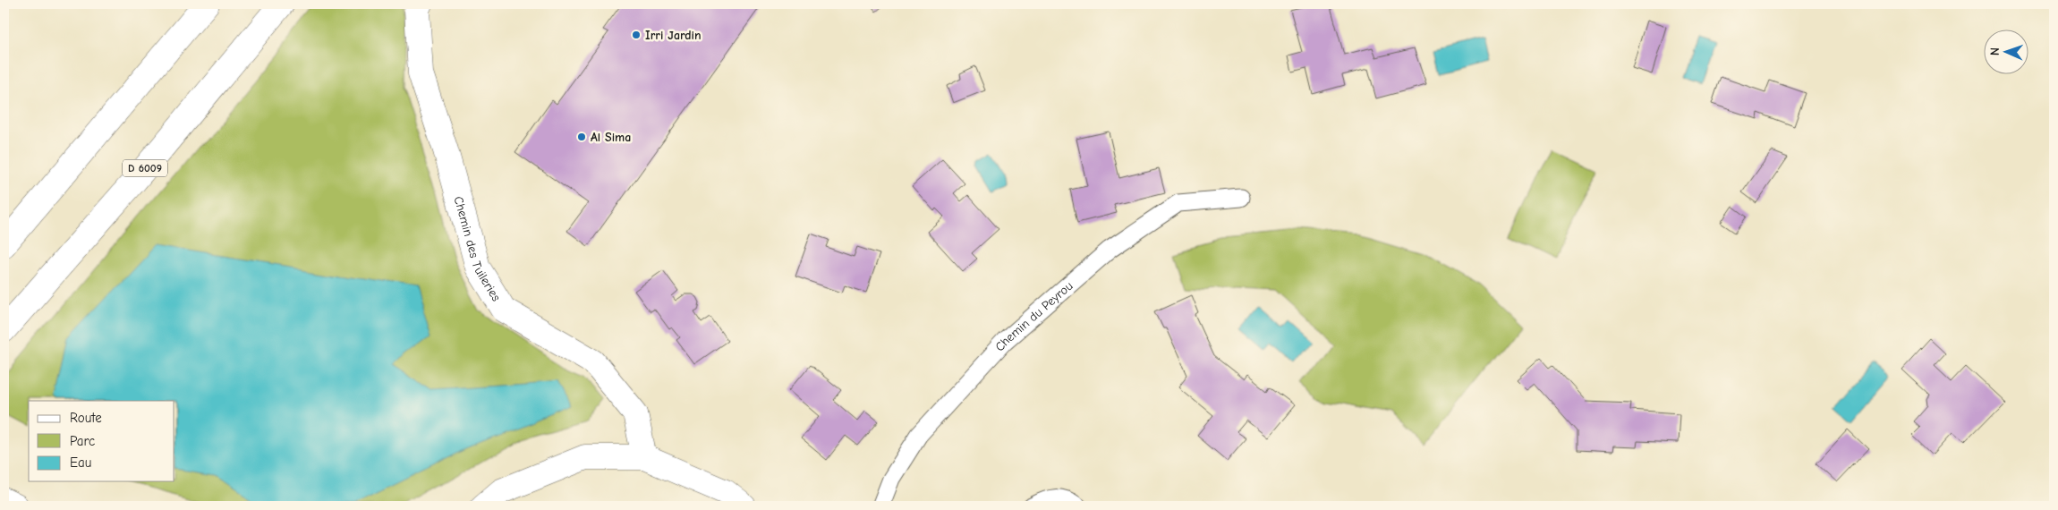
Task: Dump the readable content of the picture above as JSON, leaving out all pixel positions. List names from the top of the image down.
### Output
{
  "streets": {
    "street": ["D 6009", "Chemin des Tuileries"],
    "lane": ["Chemin du Peyrou"]
  },
  "places": ["Irri Jardin", "Al Sima"],
  "legend": ["Route", "Parc", "Eau"],
  "north": "left"
}
